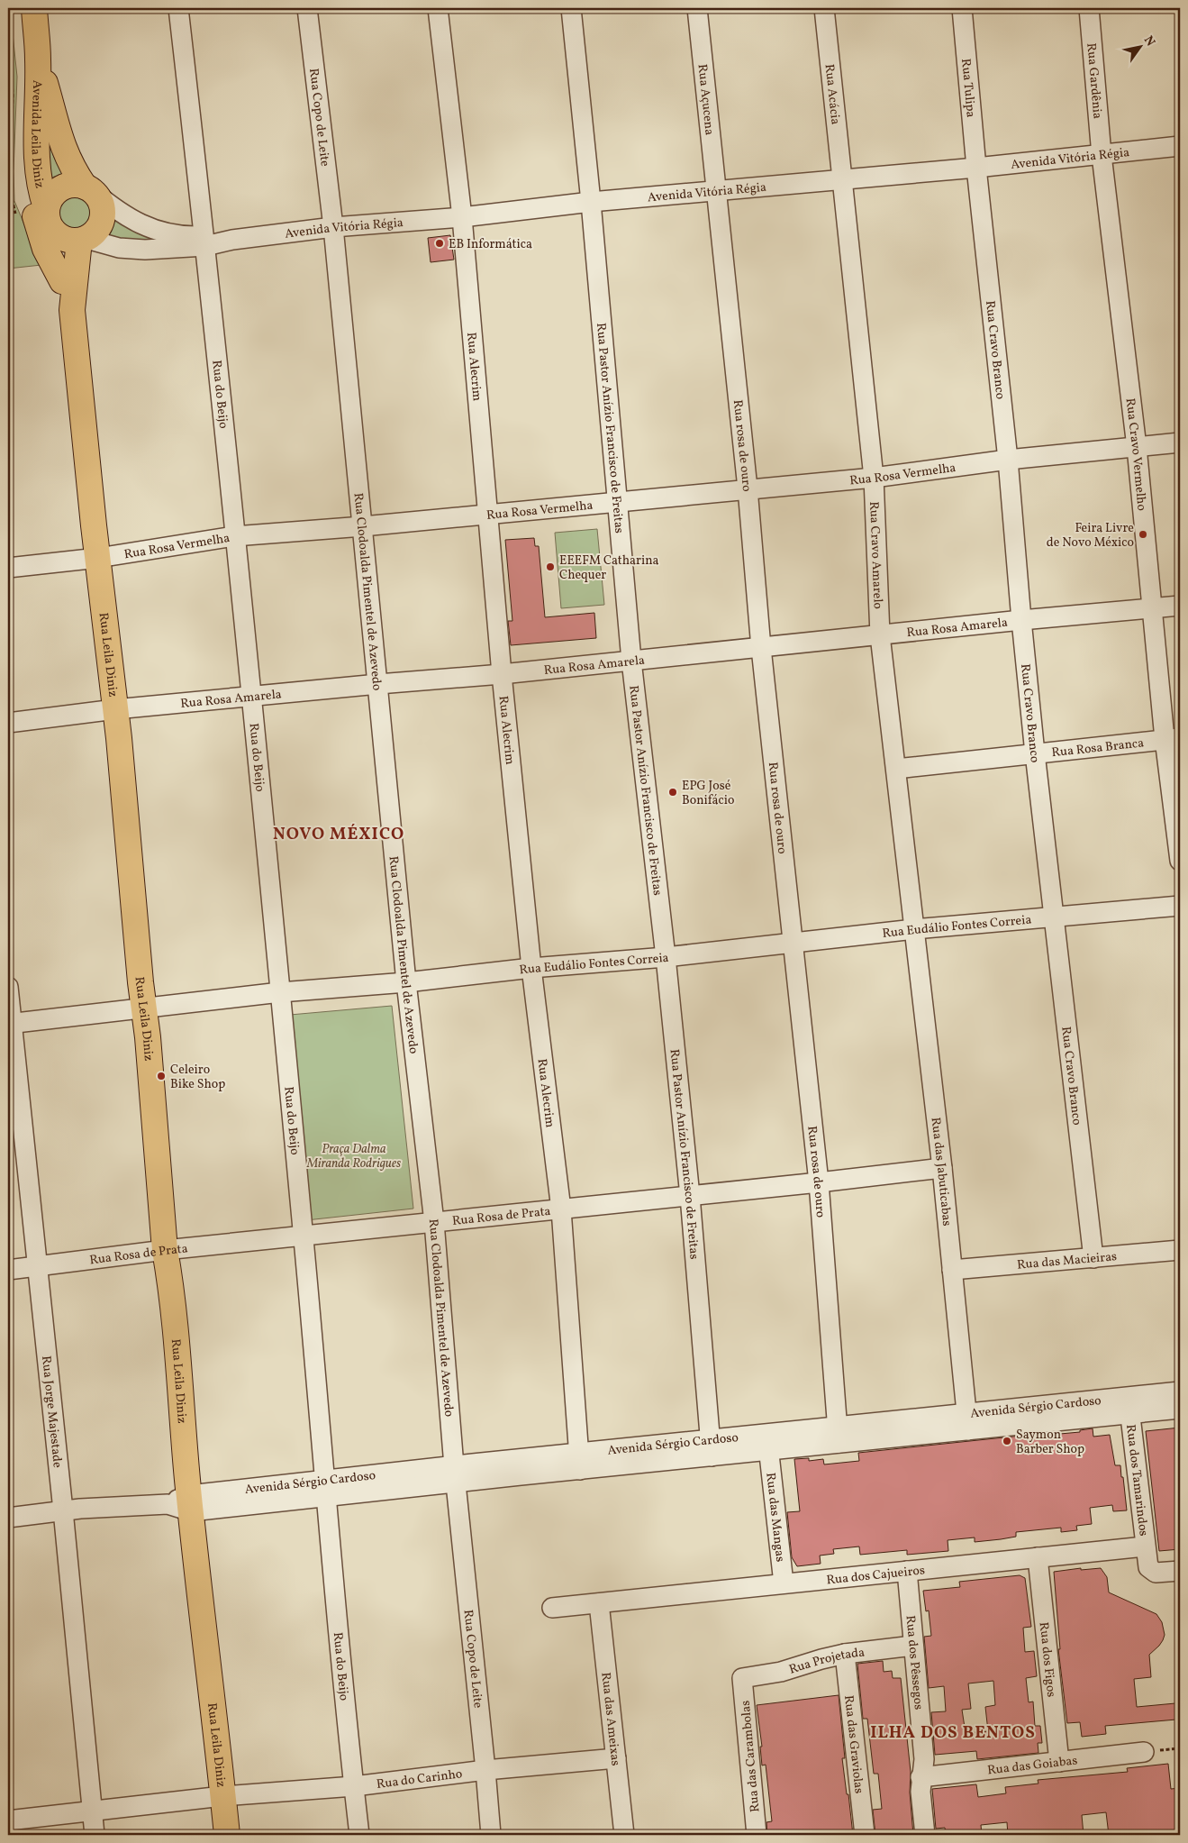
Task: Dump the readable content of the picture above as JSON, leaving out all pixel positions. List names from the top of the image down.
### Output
{
  "streets": {
    "main road": ["Avenida Leila Diniz", "Rua Leila Diniz"],
    "street": [
      "Rua Gardênia",
      "Rua Tulipa",
      "Rua Acácia",
      "Rua Açucena",
      "Rua Copo de Leite",
      "Avenida Vitória Régia",
      "Rua Cravo Branco",
      "Rua Alecrim",
      "Rua do Beijo",
      "Rua Pastor Anízio Francisco de Freitas",
      "Rua rosa de ouro",
      "Rua Cravo Vermelho",
      "Rua Rosa Vermelha",
      "Rua Cravo Amarelo",
      "Rua Clodoalda Pimentel de Azevedo",
      "Rua Rosa Amarela",
      "Rua Rosa Branca",
      "Rua Eudálio Fontes Correia",
      "Rua das Jabuticabas",
      "Rua Rosa de Prata",
      "Rua das Macieiras",
      "Avenida Sérgio Cardoso",
      "Rua Jorge Majestade",
      "Rua dos Tamarindos",
      "Rua das Mangas",
      "Rua dos Cajueiros",
      "Rua dos Figos",
      "Rua Projetada",
      "Rua dos Pêssegos",
      "Rua das Ameixas",
      "Rua das Graviolas",
      "Rua das Carambolas",
      "Rua das Goiabas",
      "Rua do Carinho"
    ]
  },
  "crossings": [
    ["Rua Gardênia", "Avenida Vitória Régia"],
    ["Rua Gardênia", "Rua Cravo Vermelho"],
    ["Rua Tulipa", "Avenida Vitória Régia"],
    ["Rua Tulipa", "Rua Cravo Branco"],
    ["Rua Acácia", "Avenida Vitória Régia"],
    ["Rua Acácia", "Rua Cravo Amarelo"],
    ["Rua Açucena", "Avenida Vitória Régia"],
    ["Rua Açucena", "Rua rosa de ouro"],
    ["Rua Copo de Leite", "Avenida Vitória Régia"],
    ["Rua Copo de Leite", "Rua Clodoalda Pimentel de Azevedo"],
    ["Rua Copo de Leite", "Avenida Sérgio Cardoso"],
    ["Rua Copo de Leite", "Rua do Carinho"],
    ["Avenida Leila Diniz", "Avenida Vitória Régia"],
    ["Avenida Leila Diniz", "Rua Leila Diniz"],
    ["Avenida Vitória Régia", "Rua Cravo Branco"],
    ["Avenida Vitória Régia", "Rua Alecrim"],
    ["Avenida Vitória Régia", "Rua do Beijo"],
    ["Avenida Vitória Régia", "Rua Pastor Anízio Francisco de Freitas"],
    ["Avenida Vitória Régia", "Rua rosa de ouro"],
    ["Avenida Vitória Régia", "Rua Cravo Vermelho"],
    ["Avenida Vitória Régia", "Rua Cravo Amarelo"],
    ["Avenida Vitória Régia", "Rua Clodoalda Pimentel de Azevedo"],
    ["Avenida Vitória Régia", "Rua Leila Diniz"],
    ["Rua Cravo Branco", "Rua Rosa Vermelha"],
    ["Rua Cravo Branco", "Rua Rosa Amarela"],
    ["Rua Cravo Branco", "Rua Rosa Branca"],
    ["Rua Cravo Branco", "Rua Eudálio Fontes Correia"],
    ["Rua Cravo Branco", "Rua das Macieiras"],
    ["Rua Alecrim", "Rua Rosa Vermelha"],
    ["Rua Alecrim", "Rua Rosa Amarela"],
    ["Rua Alecrim", "Rua Eudálio Fontes Correia"],
    ["Rua Alecrim", "Rua Rosa de Prata"],
    ["Rua Alecrim", "Avenida Sérgio Cardoso"],
    ["Rua do Beijo", "Rua Rosa Vermelha"],
    ["Rua do Beijo", "Rua Rosa Amarela"],
    ["Rua do Beijo", "Rua Eudálio Fontes Correia"],
    ["Rua do Beijo", "Rua Rosa de Prata"],
    ["Rua do Beijo", "Avenida Sérgio Cardoso"],
    ["Rua do Beijo", "Rua do Carinho"],
    ["Rua Pastor Anízio Francisco de Freitas", "Rua Rosa Vermelha"],
    ["Rua Pastor Anízio Francisco de Freitas", "Rua Rosa Amarela"],
    ["Rua Pastor Anízio Francisco de Freitas", "Rua Eudálio Fontes Correia"],
    ["Rua Pastor Anízio Francisco de Freitas", "Rua Rosa de Prata"],
    ["Rua Pastor Anízio Francisco de Freitas", "Avenida Sérgio Cardoso"],
    ["Rua rosa de ouro", "Rua Rosa Vermelha"],
    ["Rua rosa de ouro", "Rua Rosa Amarela"],
    ["Rua rosa de ouro", "Rua Eudálio Fontes Correia"],
    ["Rua rosa de ouro", "Rua Rosa de Prata"],
    ["Rua rosa de ouro", "Avenida Sérgio Cardoso"],
    ["Rua Cravo Vermelho", "Rua Rosa Vermelha"],
    ["Rua Cravo Vermelho", "Rua Rosa Amarela"],
    ["Rua Cravo Vermelho", "Rua Rosa Branca"],
    ["Rua Rosa Vermelha", "Rua Cravo Amarelo"],
    ["Rua Rosa Vermelha", "Rua Clodoalda Pimentel de Azevedo"],
    ["Rua Rosa Vermelha", "Rua Leila Diniz"],
    ["Rua Cravo Amarelo", "Rua Rosa Amarela"],
    ["Rua Cravo Amarelo", "Rua Rosa Branca"],
    ["Rua Cravo Amarelo", "Rua Eudálio Fontes Correia"],
    ["Rua Cravo Amarelo", "Rua das Jabuticabas"],
    ["Rua Clodoalda Pimentel de Azevedo", "Rua Rosa Amarela"],
    ["Rua Clodoalda Pimentel de Azevedo", "Rua Eudálio Fontes Correia"],
    ["Rua Clodoalda Pimentel de Azevedo", "Rua Rosa de Prata"],
    ["Rua Clodoalda Pimentel de Azevedo", "Avenida Sérgio Cardoso"],
    ["Rua Rosa Amarela", "Rua Leila Diniz"],
    ["Rua Leila Diniz", "Rua Eudálio Fontes Correia"],
    ["Rua Leila Diniz", "Rua Rosa de Prata"],
    ["Rua Leila Diniz", "Avenida Sérgio Cardoso"],
    ["Rua Leila Diniz", "Rua do Carinho"],
    ["Rua Eudálio Fontes Correia", "Rua das Jabuticabas"],
    ["Rua Eudálio Fontes Correia", "Rua Jorge Majestade"],
    ["Rua das Jabuticabas", "Rua Rosa de Prata"],
    ["Rua das Jabuticabas", "Rua das Macieiras"],
    ["Rua das Jabuticabas", "Avenida Sérgio Cardoso"],
    ["Rua Rosa de Prata", "Rua Jorge Majestade"],
    ["Avenida Sérgio Cardoso", "Rua Jorge Majestade"],
    ["Avenida Sérgio Cardoso", "Rua dos Tamarindos"],
    ["Avenida Sérgio Cardoso", "Rua das Mangas"],
    ["Rua Jorge Majestade", "Rua do Carinho"],
    ["Rua dos Tamarindos", "Rua dos Cajueiros"],
    ["Rua das Mangas", "Rua dos Cajueiros"],
    ["Rua dos Cajueiros", "Rua dos Figos"],
    ["Rua dos Cajueiros", "Rua dos Pêssegos"],
    ["Rua dos Cajueiros", "Rua das Ameixas"],
    ["Rua dos Figos", "Rua das Goiabas"],
    ["Rua Projetada", "Rua dos Pêssegos"],
    ["Rua Projetada", "Rua das Graviolas"],
    ["Rua Projetada", "Rua das Carambolas"],
    ["Rua dos Pêssegos", "Rua das Goiabas"],
    ["Rua das Ameixas", "Rua do Carinho"]
  ],
  "districts": ["NOVO MÉXICO", "ILHA DOS BENTOS"],
  "parks": ["Praça Dalma Miranda Rodrigues"],
  "places": [
    "EB Informática",
    "Feira Livre de Novo México",
    "EEEFM Catharina Chequer",
    "EPG José Bonifácio",
    "Celeiro Bike Shop",
    "Saymon Barber Shop"
  ],
  "north": "top right"
}
